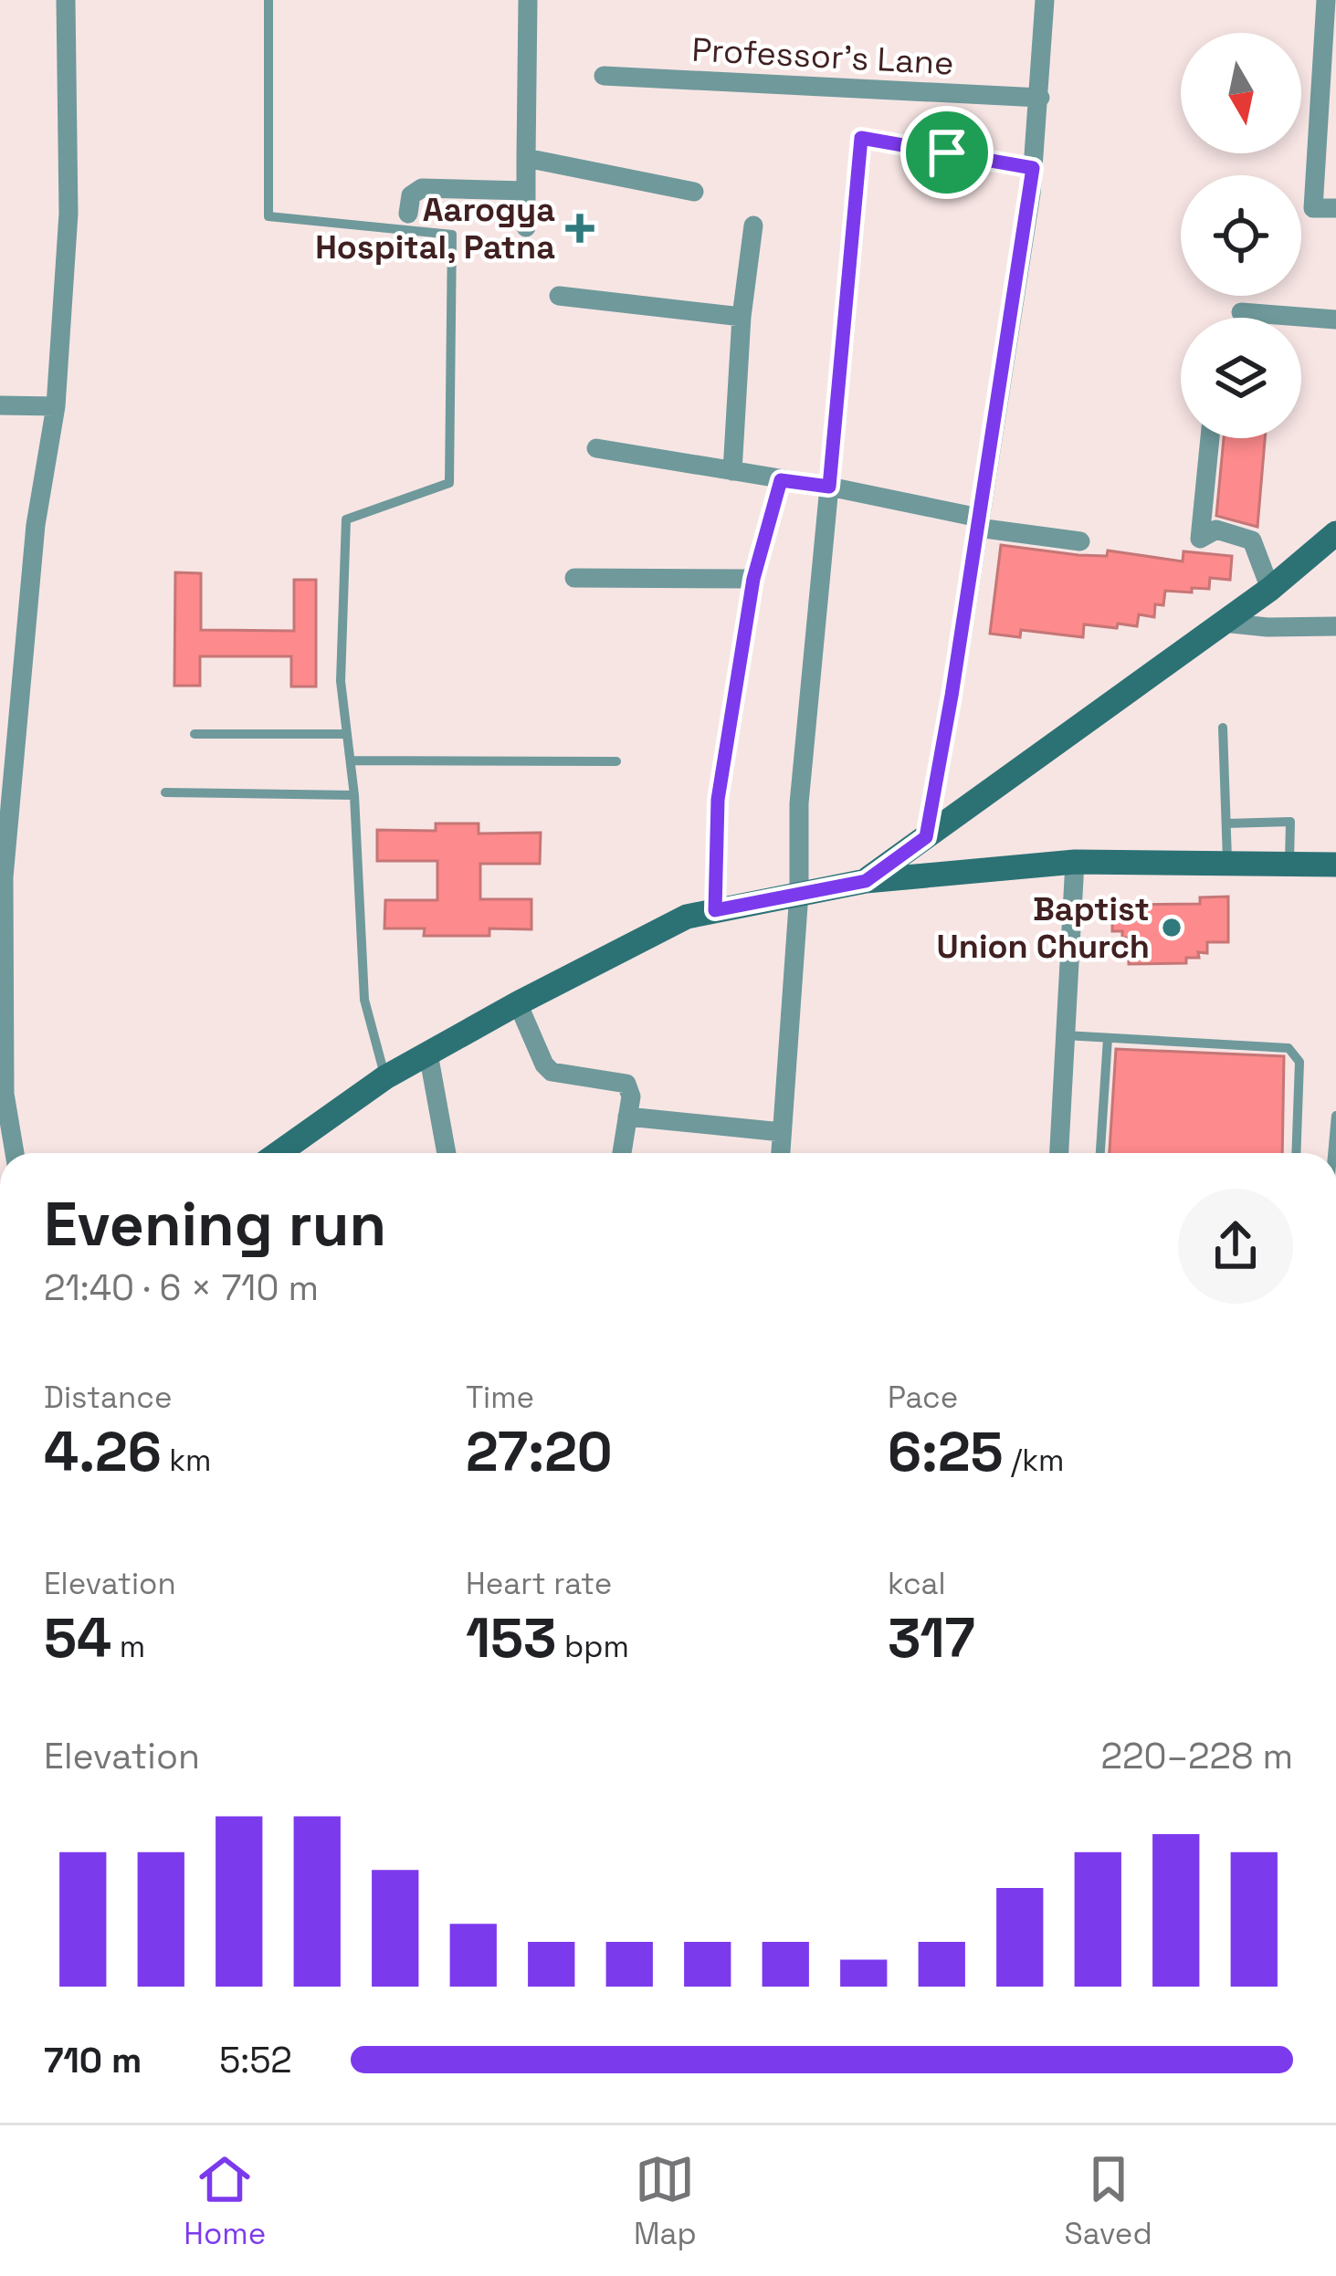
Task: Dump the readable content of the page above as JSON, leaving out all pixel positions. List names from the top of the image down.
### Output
{
  "streets": {
    "street": ["Professor's Lane"]
  },
  "places": {
    "health": ["Aarogya Hospital, Patna"],
    "other": ["Baptist Union Church"]
  },
  "north": "bottom",
  "page": {
    "heading": ["Evening run", "21:40 · 6 × 710 m"],
    "stats": [
      ["Distance", "4.26 km"],
      ["Time", "27:20"],
      ["Pace", "6:25 /km"],
      ["Elevation", "54 m"],
      ["Heart rate", "153 bpm"],
      ["kcal", "317"]
    ],
    "chart": ["Elevation", "220–228 m"],
    "list": [
      {
        "name": "710 m",
        "note": "5:52"
      }
    ],
    "tabs": ["Home", "Map", "Saved"]
  }
}
